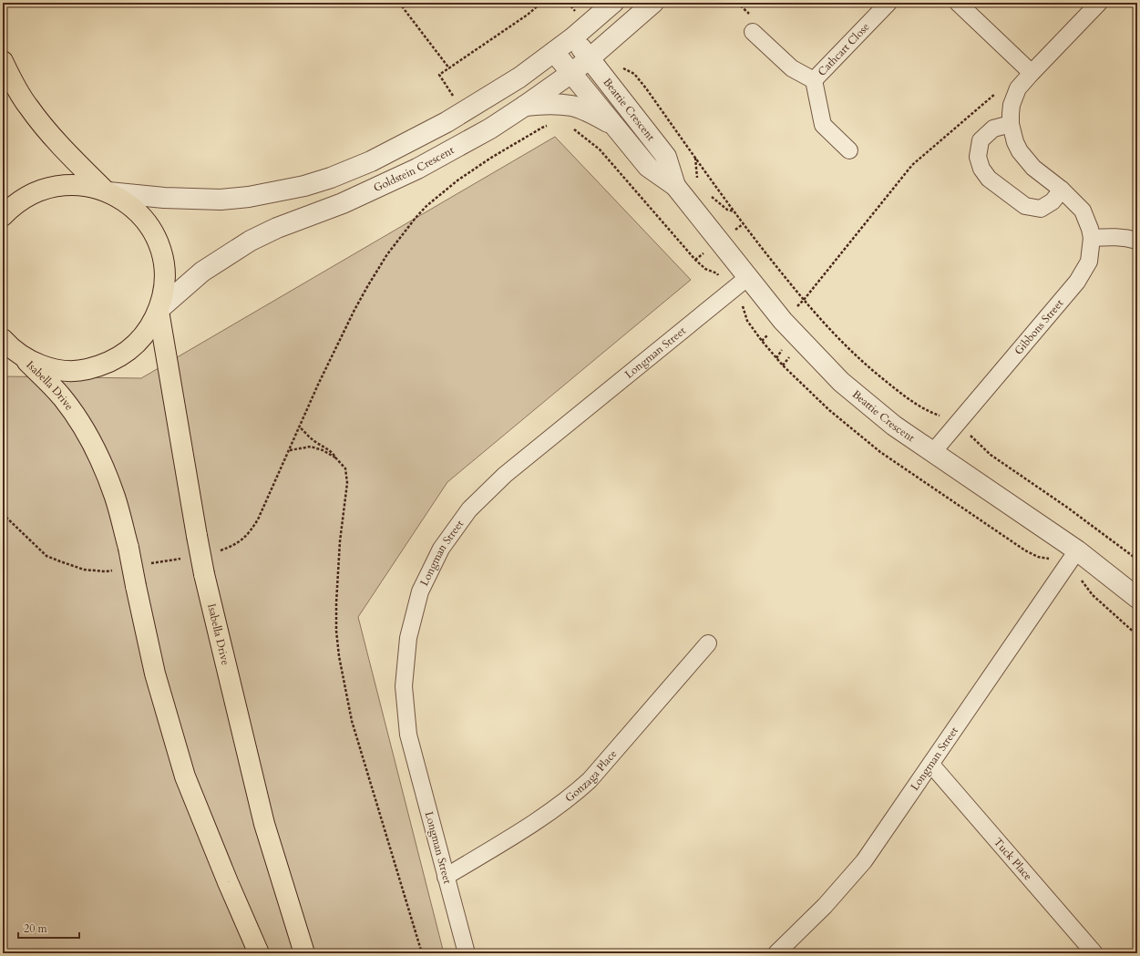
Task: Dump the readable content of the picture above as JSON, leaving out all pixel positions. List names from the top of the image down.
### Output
{
  "streets": {
    "main road": ["Isabella Drive"],
    "street": [
      "Cathcart Close",
      "Beattie Crescent",
      "Goldstein Crescent",
      "Gibbons Street",
      "Longman Street",
      "Gonzaga Place",
      "Tuck Place"
    ]
  },
  "crossings": [
    ["Beattie Crescent", "Goldstein Crescent"],
    ["Beattie Crescent", "Gibbons Street"],
    ["Beattie Crescent", "Longman Street"],
    ["Goldstein Crescent", "Isabella Drive"],
    ["Longman Street", "Gonzaga Place"],
    ["Longman Street", "Tuck Place"]
  ],
  "scale_bar": "20 m"
}
